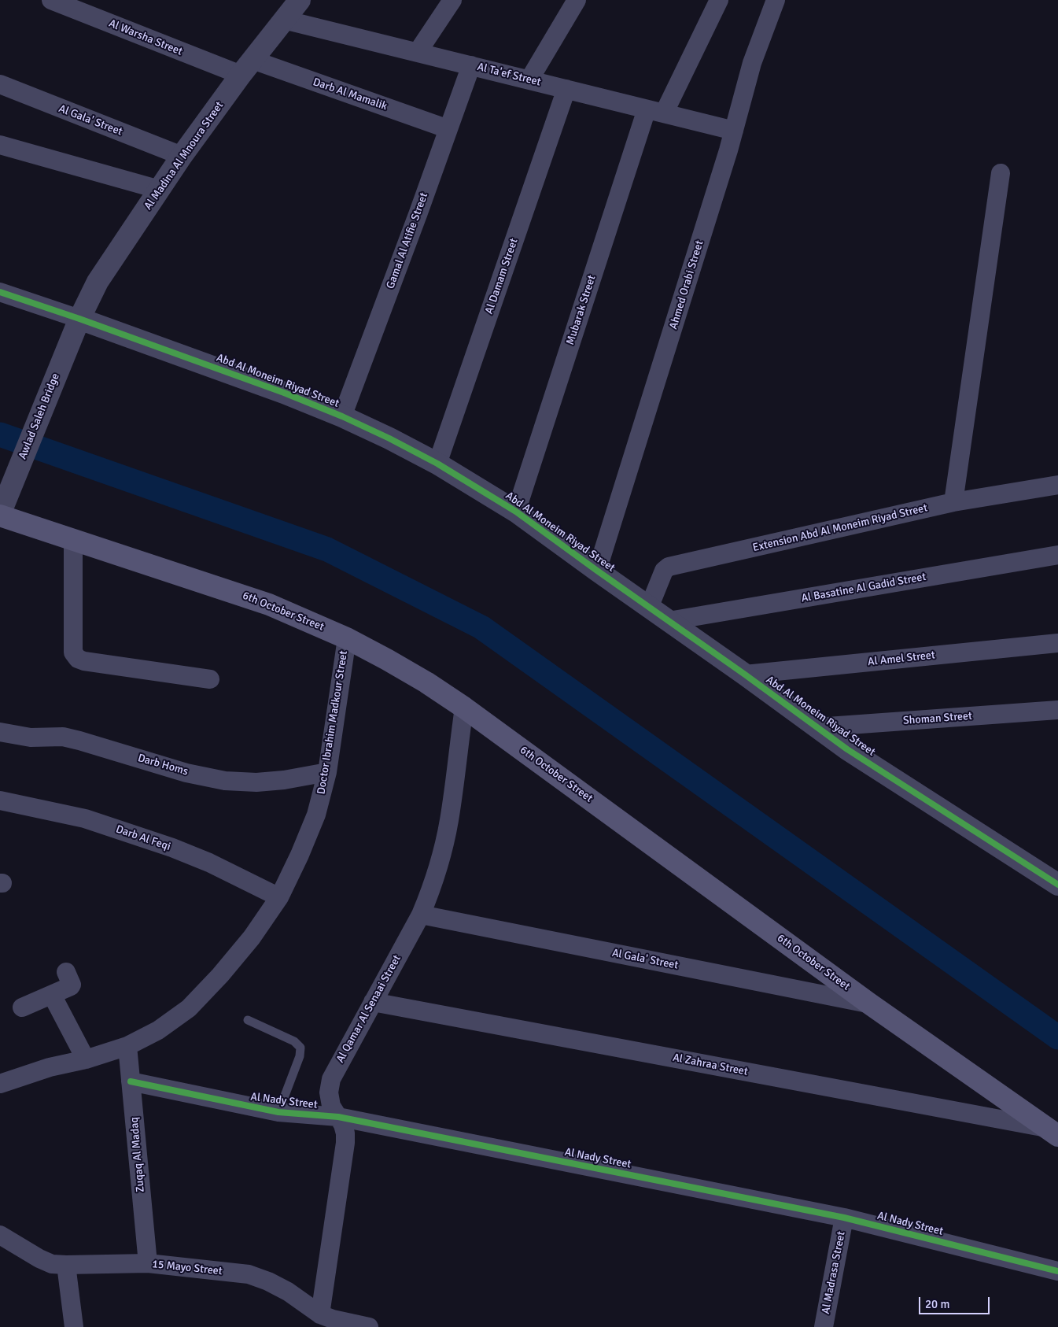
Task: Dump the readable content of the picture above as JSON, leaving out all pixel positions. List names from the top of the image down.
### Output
{
  "streets": {
    "main road": ["6th October Street"],
    "street": [
      "Al Warsha Street",
      "Al Ta'ef Street",
      "Darb Al Mamalik",
      "Al Gala' Street",
      "Al Madina Al Mnoura Street",
      "Gamal Al Atifie Street",
      "Al Damam Street",
      "Ahmed Orabi Street",
      "Mubarak Street",
      "Abd Al Moneim Riyad Street",
      "Awlad Saleh Bridge",
      "Extension Abd Al Moneim Riyad Street",
      "Al Basatine Al Gadid Street",
      "Al Amel Street",
      "Shoman Street",
      "Doctor Ibrahim Madkour Street",
      "Darb Homs",
      "Darb Al Feqi",
      "Al Qamar Al Senaai Street",
      "Al Zahraa Street",
      "Al Nady Street",
      "Zuqaq Al Madaq",
      "15 Mayo Street",
      "Al Madrasa Street"
    ]
  },
  "crossings": [
    ["Al Warsha Street", "Darb Al Mamalik"],
    ["Al Warsha Street", "Al Madina Al Mnoura Street"],
    ["Al Ta'ef Street", "Al Madina Al Mnoura Street"],
    ["Al Ta'ef Street", "Gamal Al Atifie Street"],
    ["Al Ta'ef Street", "Al Damam Street"],
    ["Al Ta'ef Street", "Ahmed Orabi Street"],
    ["Al Ta'ef Street", "Mubarak Street"],
    ["Darb Al Mamalik", "Al Madina Al Mnoura Street"],
    ["Darb Al Mamalik", "Gamal Al Atifie Street"],
    ["Al Gala' Street", "Al Madina Al Mnoura Street"],
    ["Al Gala' Street", "6th October Street"],
    ["Al Gala' Street", "Al Qamar Al Senaai Street"],
    ["Al Madina Al Mnoura Street", "Abd Al Moneim Riyad Street"],
    ["Al Madina Al Mnoura Street", "Awlad Saleh Bridge"],
    ["Gamal Al Atifie Street", "Abd Al Moneim Riyad Street"],
    ["Al Damam Street", "Abd Al Moneim Riyad Street"],
    ["Ahmed Orabi Street", "Abd Al Moneim Riyad Street"],
    ["Mubarak Street", "Abd Al Moneim Riyad Street"],
    ["Abd Al Moneim Riyad Street", "Awlad Saleh Bridge"],
    ["Abd Al Moneim Riyad Street", "Extension Abd Al Moneim Riyad Street"],
    ["Abd Al Moneim Riyad Street", "Al Basatine Al Gadid Street"],
    ["Abd Al Moneim Riyad Street", "Al Amel Street"],
    ["Abd Al Moneim Riyad Street", "Shoman Street"],
    ["Awlad Saleh Bridge", "6th October Street"],
    ["6th October Street", "Doctor Ibrahim Madkour Street"],
    ["6th October Street", "Al Qamar Al Senaai Street"],
    ["6th October Street", "Al Zahraa Street"],
    ["Doctor Ibrahim Madkour Street", "Darb Homs"],
    ["Doctor Ibrahim Madkour Street", "Darb Al Feqi"],
    ["Doctor Ibrahim Madkour Street", "Zuqaq Al Madaq"],
    ["Al Qamar Al Senaai Street", "Al Zahraa Street"],
    ["Al Qamar Al Senaai Street", "Al Nady Street"],
    ["Al Qamar Al Senaai Street", "15 Mayo Street"],
    ["Al Nady Street", "Zuqaq Al Madaq"],
    ["Al Nady Street", "Al Madrasa Street"],
    ["Zuqaq Al Madaq", "15 Mayo Street"]
  ],
  "scale_bar": "20 m"
}
